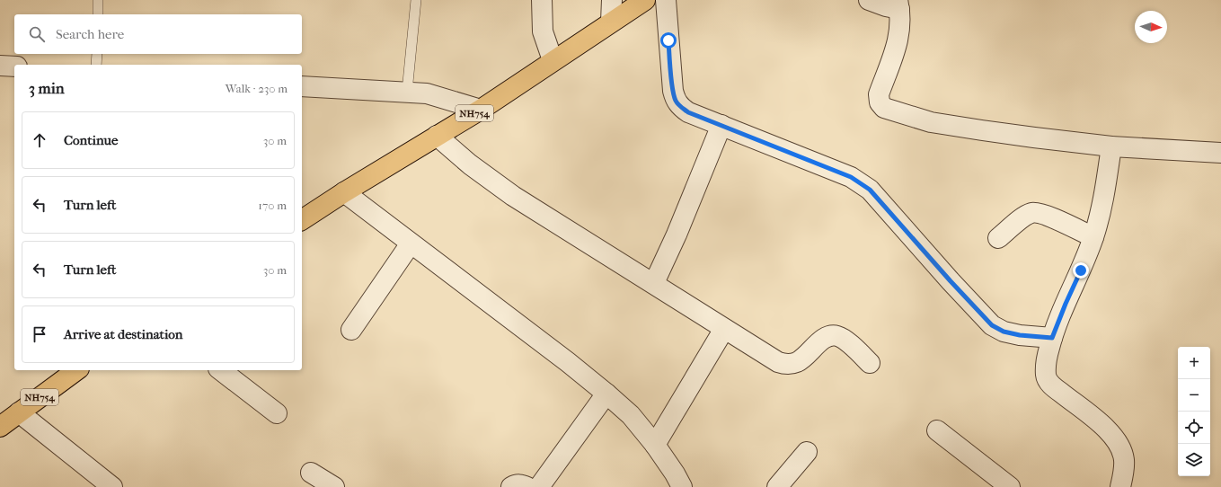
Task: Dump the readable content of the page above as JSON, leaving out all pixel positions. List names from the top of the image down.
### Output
{
  "streets": {
    "highway": ["NH754"]
  },
  "north": "right",
  "page": {
    "search": "Search here",
    "heading": ["3 min", "Walk · 230 m"],
    "list": [
      ["Continue", "30 m"],
      ["Turn left", "170 m"],
      ["Turn left", "30 m"],
      "Arrive at destination"
    ],
    "map_buttons": ["+", "−"]
  }
}
